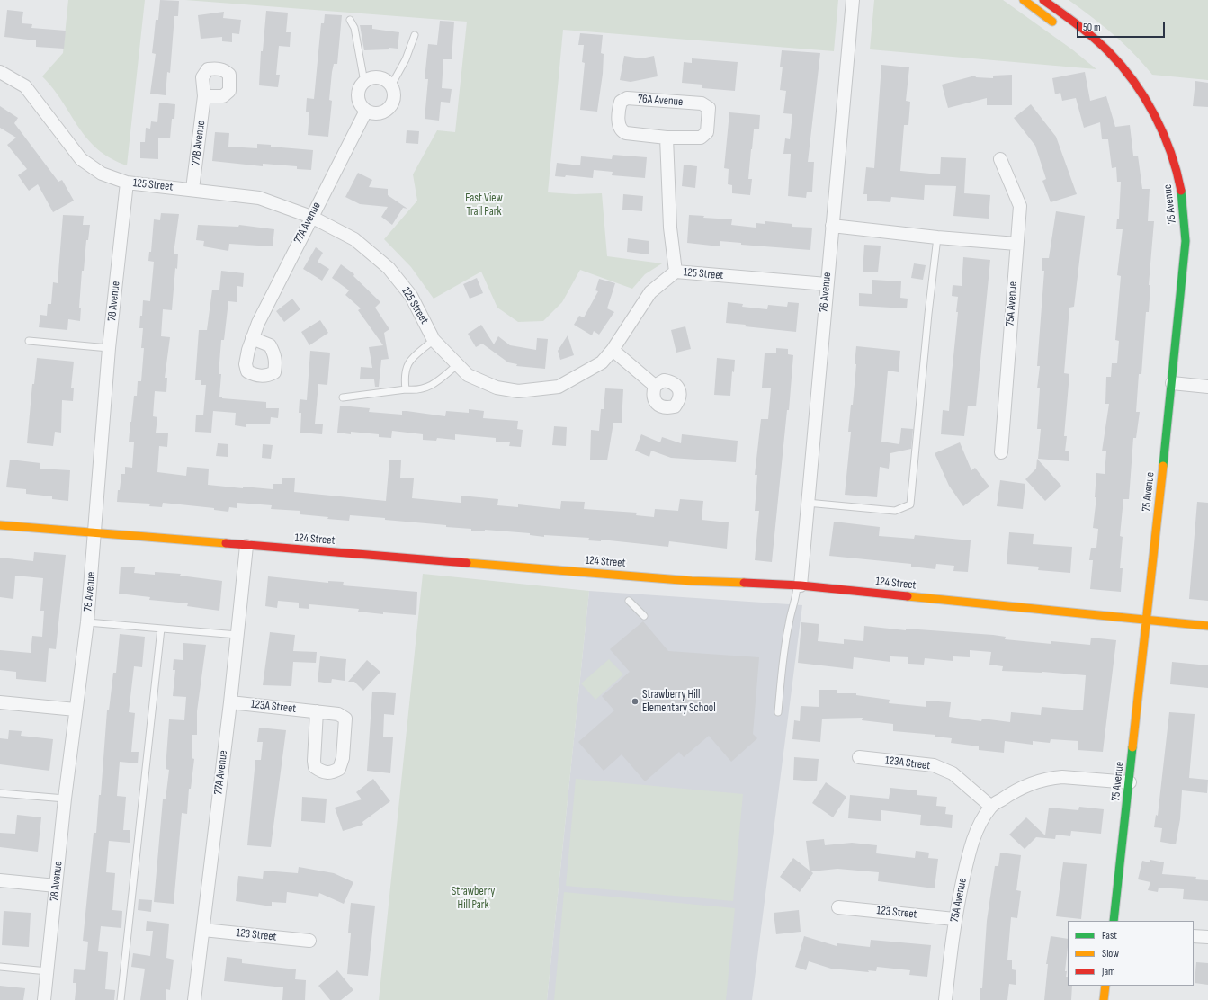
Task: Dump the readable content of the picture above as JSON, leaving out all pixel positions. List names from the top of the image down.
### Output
{
  "streets": {
    "street": [
      "76A Avenue",
      "77B Avenue",
      "125 Street",
      "75 Avenue",
      "77A Avenue",
      "76 Avenue",
      "78 Avenue",
      "75A Avenue",
      "124 Street",
      "123A Street",
      "123 Street"
    ]
  },
  "crossings": [
    ["77B Avenue", "125 Street"],
    ["125 Street", "77A Avenue"],
    ["125 Street", "76 Avenue"],
    ["125 Street", "78 Avenue"],
    ["75 Avenue", "124 Street"],
    ["77A Avenue", "124 Street"],
    ["77A Avenue", "123A Street"],
    ["77A Avenue", "123 Street"],
    ["76 Avenue", "124 Street"],
    ["78 Avenue", "124 Street"],
    ["75A Avenue", "123A Street"],
    ["75A Avenue", "123 Street"]
  ],
  "parks": ["East View Trail Park", "Strawberry Hill Park"],
  "places": ["Strawberry Hill Elementary School"],
  "legend": ["Fast", "Slow", "Jam"],
  "scale_bar": "50 m"
}
